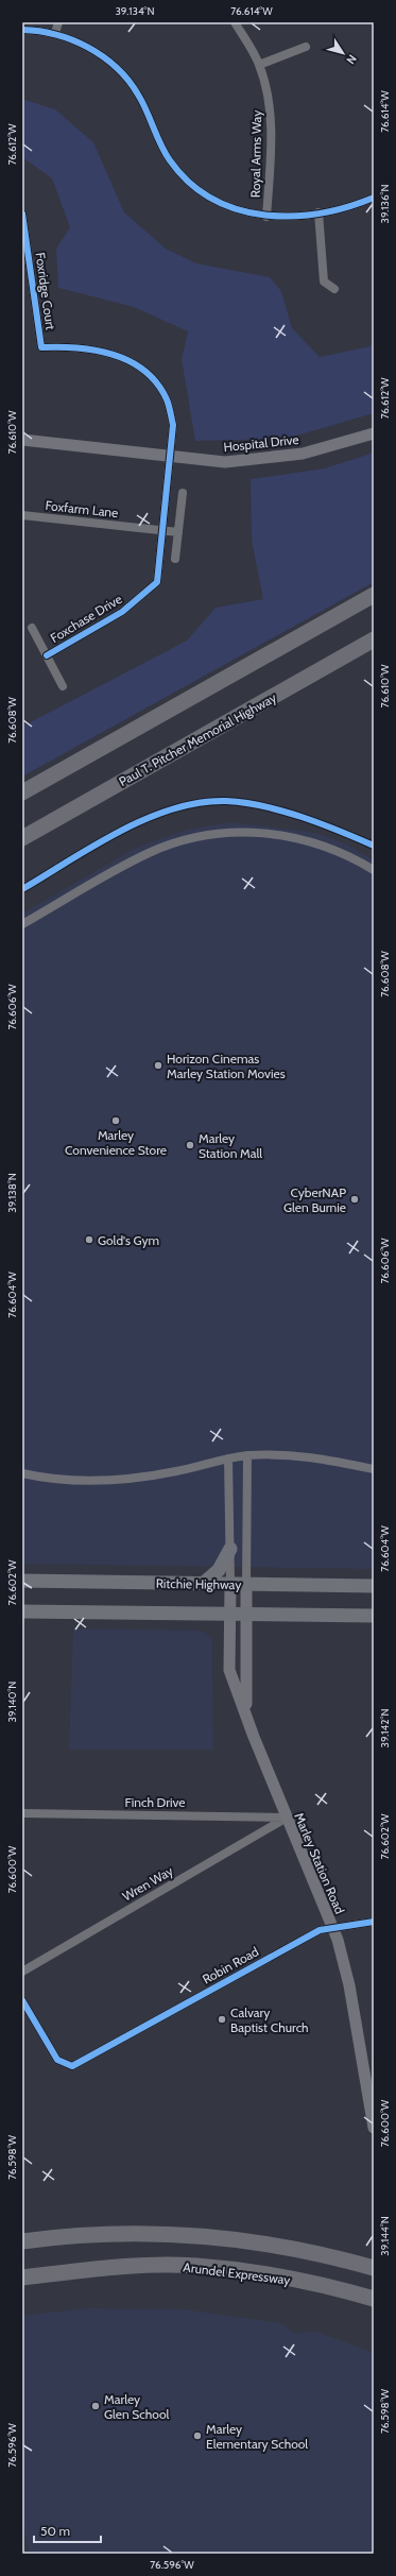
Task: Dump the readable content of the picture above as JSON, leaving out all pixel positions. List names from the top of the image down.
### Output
{
  "streets": {
    "highway": ["Paul T. Pitcher Memorial Highway", "Arundel Expressway"],
    "main road": ["Hospital Drive", "Ritchie Highway", "Marley Station Road"],
    "street": [
      "Royal Arms Way",
      "Foxridge Court",
      "Foxfarm Lane",
      "Foxchase Drive",
      "Finch Drive",
      "Wren Way",
      "Robin Road"
    ]
  },
  "crossings": [
    ["Foxridge Court", "Hospital Drive"],
    ["Foxridge Court", "Foxchase Drive"],
    ["Hospital Drive", "Foxchase Drive"],
    ["Foxfarm Lane", "Foxchase Drive"],
    ["Ritchie Highway", "Marley Station Road"],
    ["Finch Drive", "Marley Station Road"],
    ["Finch Drive", "Wren Way"],
    ["Marley Station Road", "Wren Way"],
    ["Marley Station Road", "Robin Road"]
  ],
  "places": [
    "Horizon Cinemas Marley Station Movies",
    "Marley Convenience Store",
    "Marley Station Mall",
    "CyberNAP Glen Burnie",
    "Gold's Gym",
    "Calvary Baptist Church",
    "Marley Glen School",
    "Marley Elementary School"
  ],
  "scale_bar": "50 m",
  "north": "bottom right",
  "coordinates": [
    "39.134°N",
    "76.614°W",
    "76.612°W",
    "39.136°N",
    "76.610°W",
    "76.608°W",
    "76.606°W",
    "39.138°N",
    "76.604°W",
    "76.602°W",
    "39.140°N",
    "39.142°N",
    "76.600°W",
    "76.598°W",
    "39.144°N",
    "76.596°W"
  ]
}
